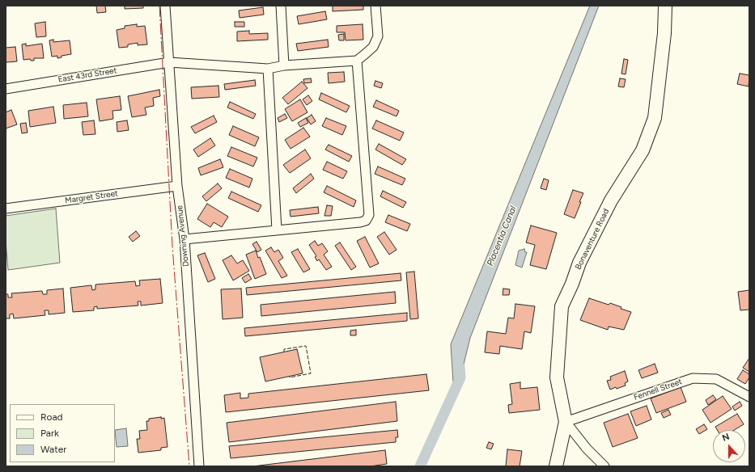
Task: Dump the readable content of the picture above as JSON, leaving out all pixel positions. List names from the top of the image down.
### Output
{
  "streets": {
    "street": [
      "East 43rd Street",
      "Margret Street",
      "Downing Avenue",
      "Bonaventure Road",
      "Fennell Street"
    ]
  },
  "crossings": [
    ["East 43rd Street", "Downing Avenue"],
    ["Margret Street", "Downing Avenue"],
    ["Bonaventure Road", "Fennell Street"]
  ],
  "water": ["Placentia Canal"],
  "legend": ["Road", "Park", "Water"],
  "north": "top"
}
